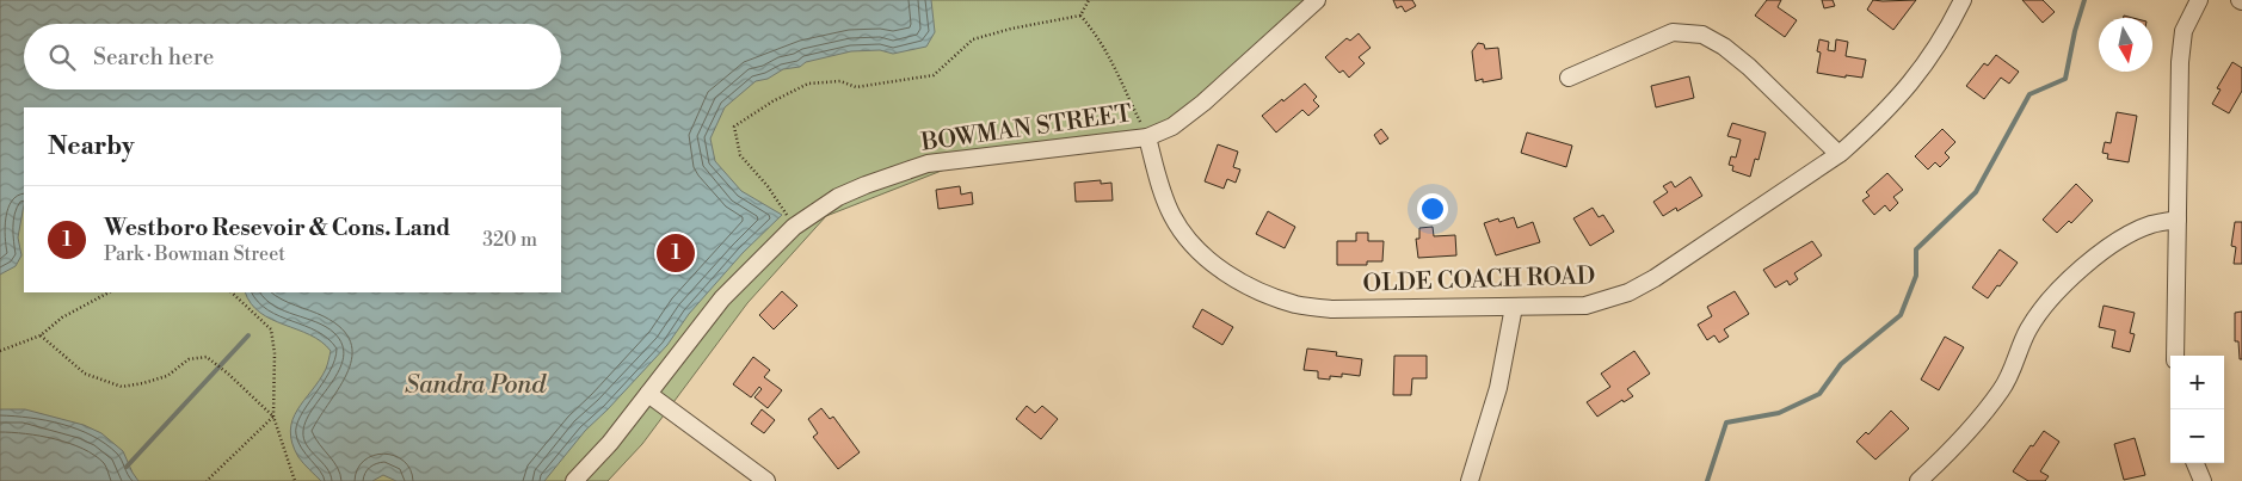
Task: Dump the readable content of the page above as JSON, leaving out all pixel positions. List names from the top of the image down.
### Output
{
  "streets": {
    "street": ["BOWMAN STREET", "OLDE COACH ROAD"]
  },
  "crossings": [
    ["BOWMAN STREET", "OLDE COACH ROAD"]
  ],
  "water": ["Sandra Pond"],
  "north": "bottom",
  "page": {
    "search": "Search here",
    "heading": "Nearby",
    "list": [
      {
        "mark": "1",
        "name": "Westboro Resevoir & Cons. Land",
        "note": "Park · Bowman Street",
        "value": "320 m"
      }
    ],
    "pins": "1",
    "map_buttons": ["+", "−"]
  }
}
